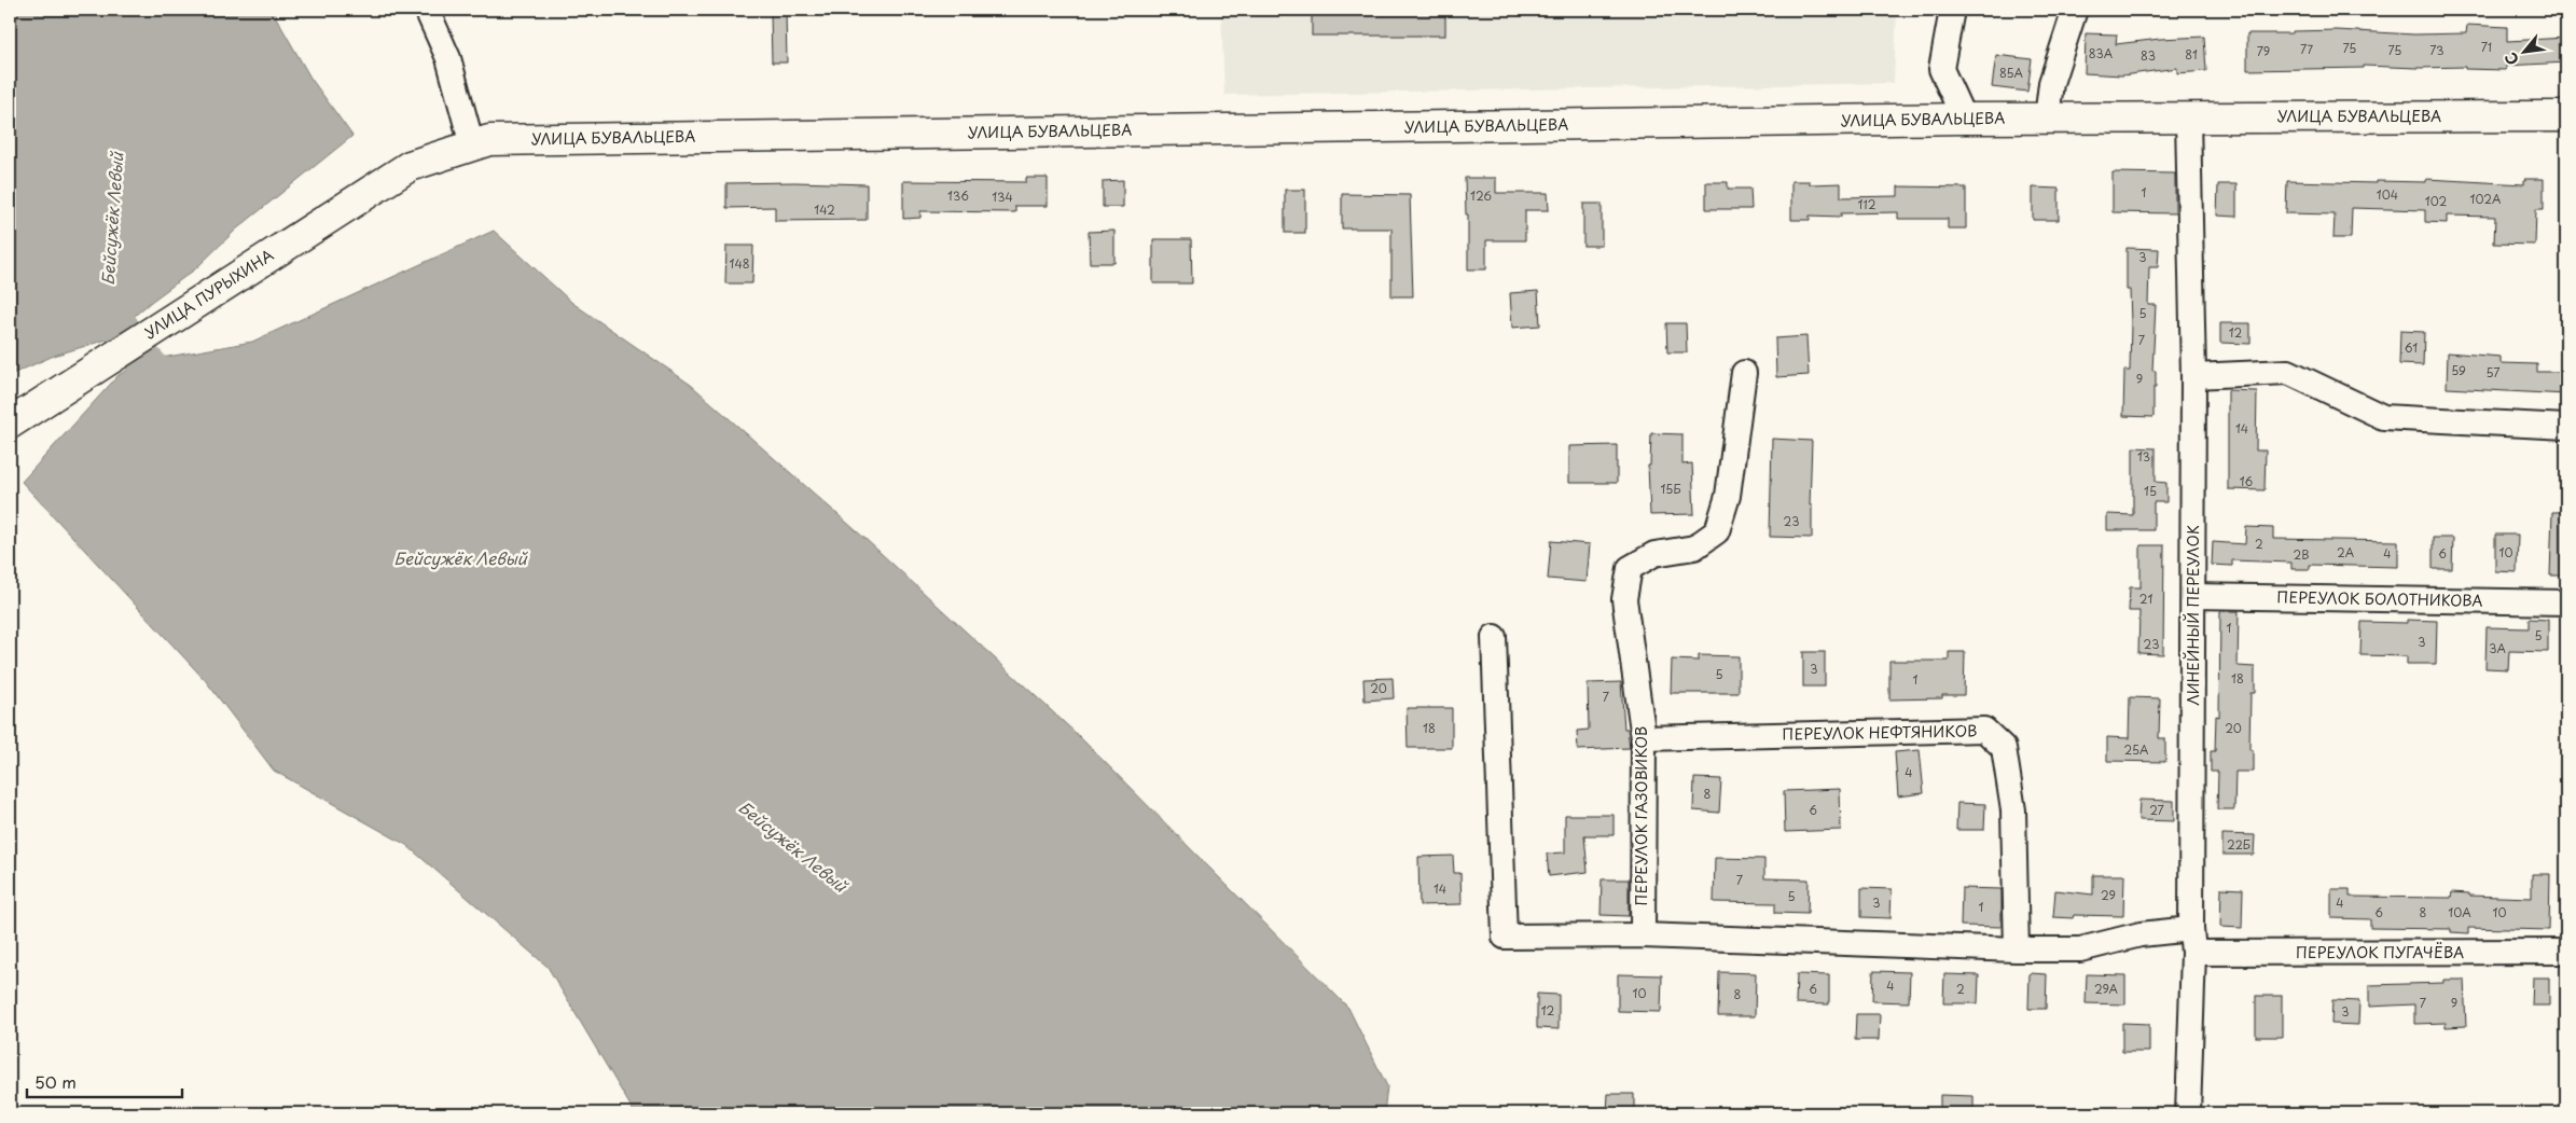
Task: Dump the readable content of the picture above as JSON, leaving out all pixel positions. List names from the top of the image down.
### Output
{
  "streets": {
    "street": [
      "УЛИЦА БУВАЛЬЦЕВА",
      "УЛИЦА ПУРЫХИНА",
      "ПЕРЕУЛОК БОЛОТНИКОВА",
      "ЛИНЕЙНЫЙ ПЕРЕУЛОК",
      "ПЕРЕУЛОК НЕФТЯНИКОВ",
      "ПЕРЕУЛОК ГАЗОВИКОВ",
      "ПЕРЕУЛОК ПУГАЧЁВА"
    ]
  },
  "crossings": [
    ["УЛИЦА БУВАЛЬЦЕВА", "УЛИЦА ПУРЫХИНА"],
    ["УЛИЦА БУВАЛЬЦЕВА", "ЛИНЕЙНЫЙ ПЕРЕУЛОК"],
    ["ПЕРЕУЛОК БОЛОТНИКОВА", "ЛИНЕЙНЫЙ ПЕРЕУЛОК"],
    ["ЛИНЕЙНЫЙ ПЕРЕУЛОК", "ПЕРЕУЛОК ПУГАЧЁВА"],
    ["ПЕРЕУЛОК НЕФТЯНИКОВ", "ПЕРЕУЛОК ГАЗОВИКОВ"]
  ],
  "water": ["Бейсужёк Левый"],
  "house_numbers": [
    "71",
    "75",
    "77",
    "75",
    "73",
    "79",
    "83А",
    "81",
    "83",
    "85А",
    "1",
    "104",
    "136",
    "126",
    "134",
    "102А",
    "102",
    "112",
    "142",
    "3",
    "148",
    "5",
    "12",
    "7",
    "61",
    "59",
    "57",
    "9",
    "14",
    "13",
    "16",
    "15Б",
    "15",
    "23",
    "2",
    "2А",
    "10",
    "4",
    "6",
    "2В",
    "21",
    "1",
    "5",
    "3",
    "23",
    "3А",
    "3",
    "5",
    "18",
    "1",
    "20",
    "7",
    "18",
    "20",
    "25А",
    "4",
    "8",
    "6",
    "27",
    "22Б",
    "7",
    "14",
    "29",
    "5",
    "3",
    "4",
    "1",
    "6",
    "8",
    "10А",
    "10",
    "4",
    "6",
    "2",
    "29А",
    "10",
    "8",
    "7",
    "9",
    "12",
    "3"
  ],
  "scale_bar": "50 m",
  "north": "bottom left"
}
